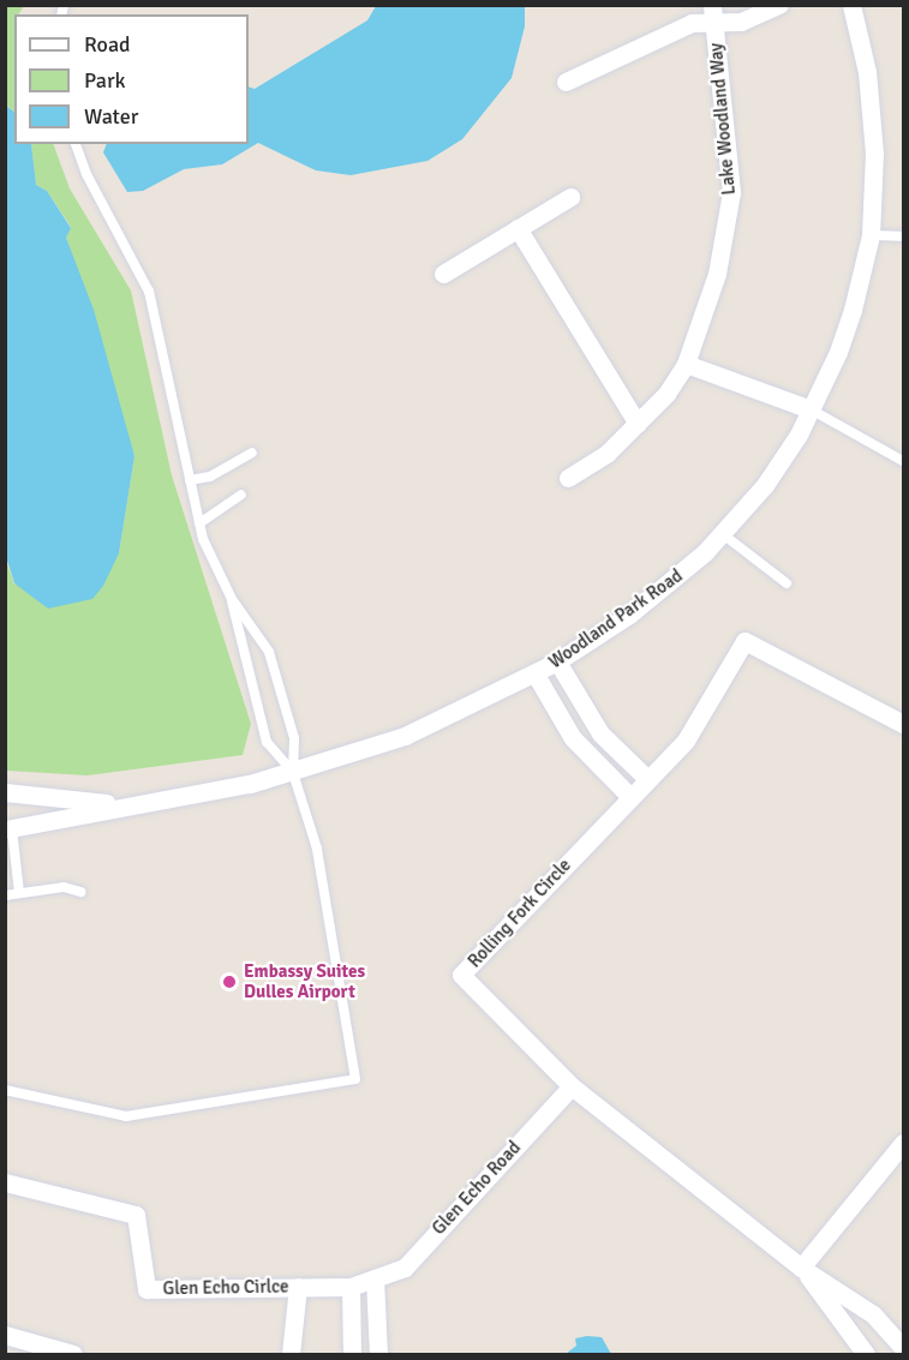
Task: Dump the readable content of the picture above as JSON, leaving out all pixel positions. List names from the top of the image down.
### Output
{
  "streets": {
    "street": [
      "Lake Woodland Way",
      "Woodland Park Road",
      "Rolling Fork Circle",
      "Glen Echo Road",
      "Glen Echo Cirlce"
    ]
  },
  "crossings": [
    ["Rolling Fork Circle", "Glen Echo Road"],
    ["Glen Echo Road", "Glen Echo Cirlce"]
  ],
  "places": ["Embassy Suites Dulles Airport"],
  "legend": ["Road", "Park", "Water"]
}
